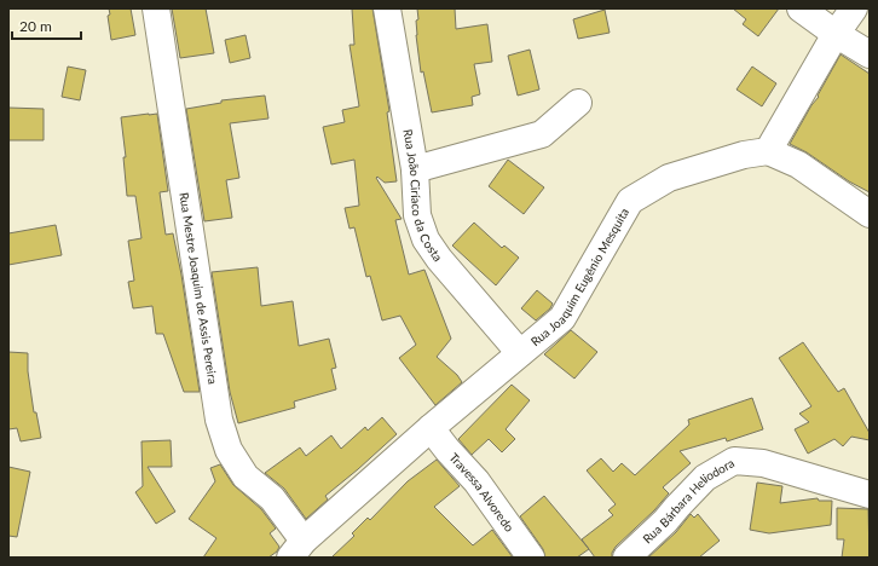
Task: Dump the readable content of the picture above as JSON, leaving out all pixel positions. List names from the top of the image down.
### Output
{
  "streets": {
    "street": [
      "Rua João Ciríaco da Costa",
      "Rua Joaquim Eugênio Mesquita",
      "Rua Mestre Joaquim de Assis Pereira",
      "Travessa Alvoredo",
      "Rua Bárbara Heliodora"
    ]
  },
  "crossings": [
    ["Rua João Ciríaco da Costa", "Rua Joaquim Eugênio Mesquita"],
    ["Rua Joaquim Eugênio Mesquita", "Rua Mestre Joaquim de Assis Pereira"],
    ["Rua Joaquim Eugênio Mesquita", "Travessa Alvoredo"]
  ],
  "scale_bar": "20 m"
}
